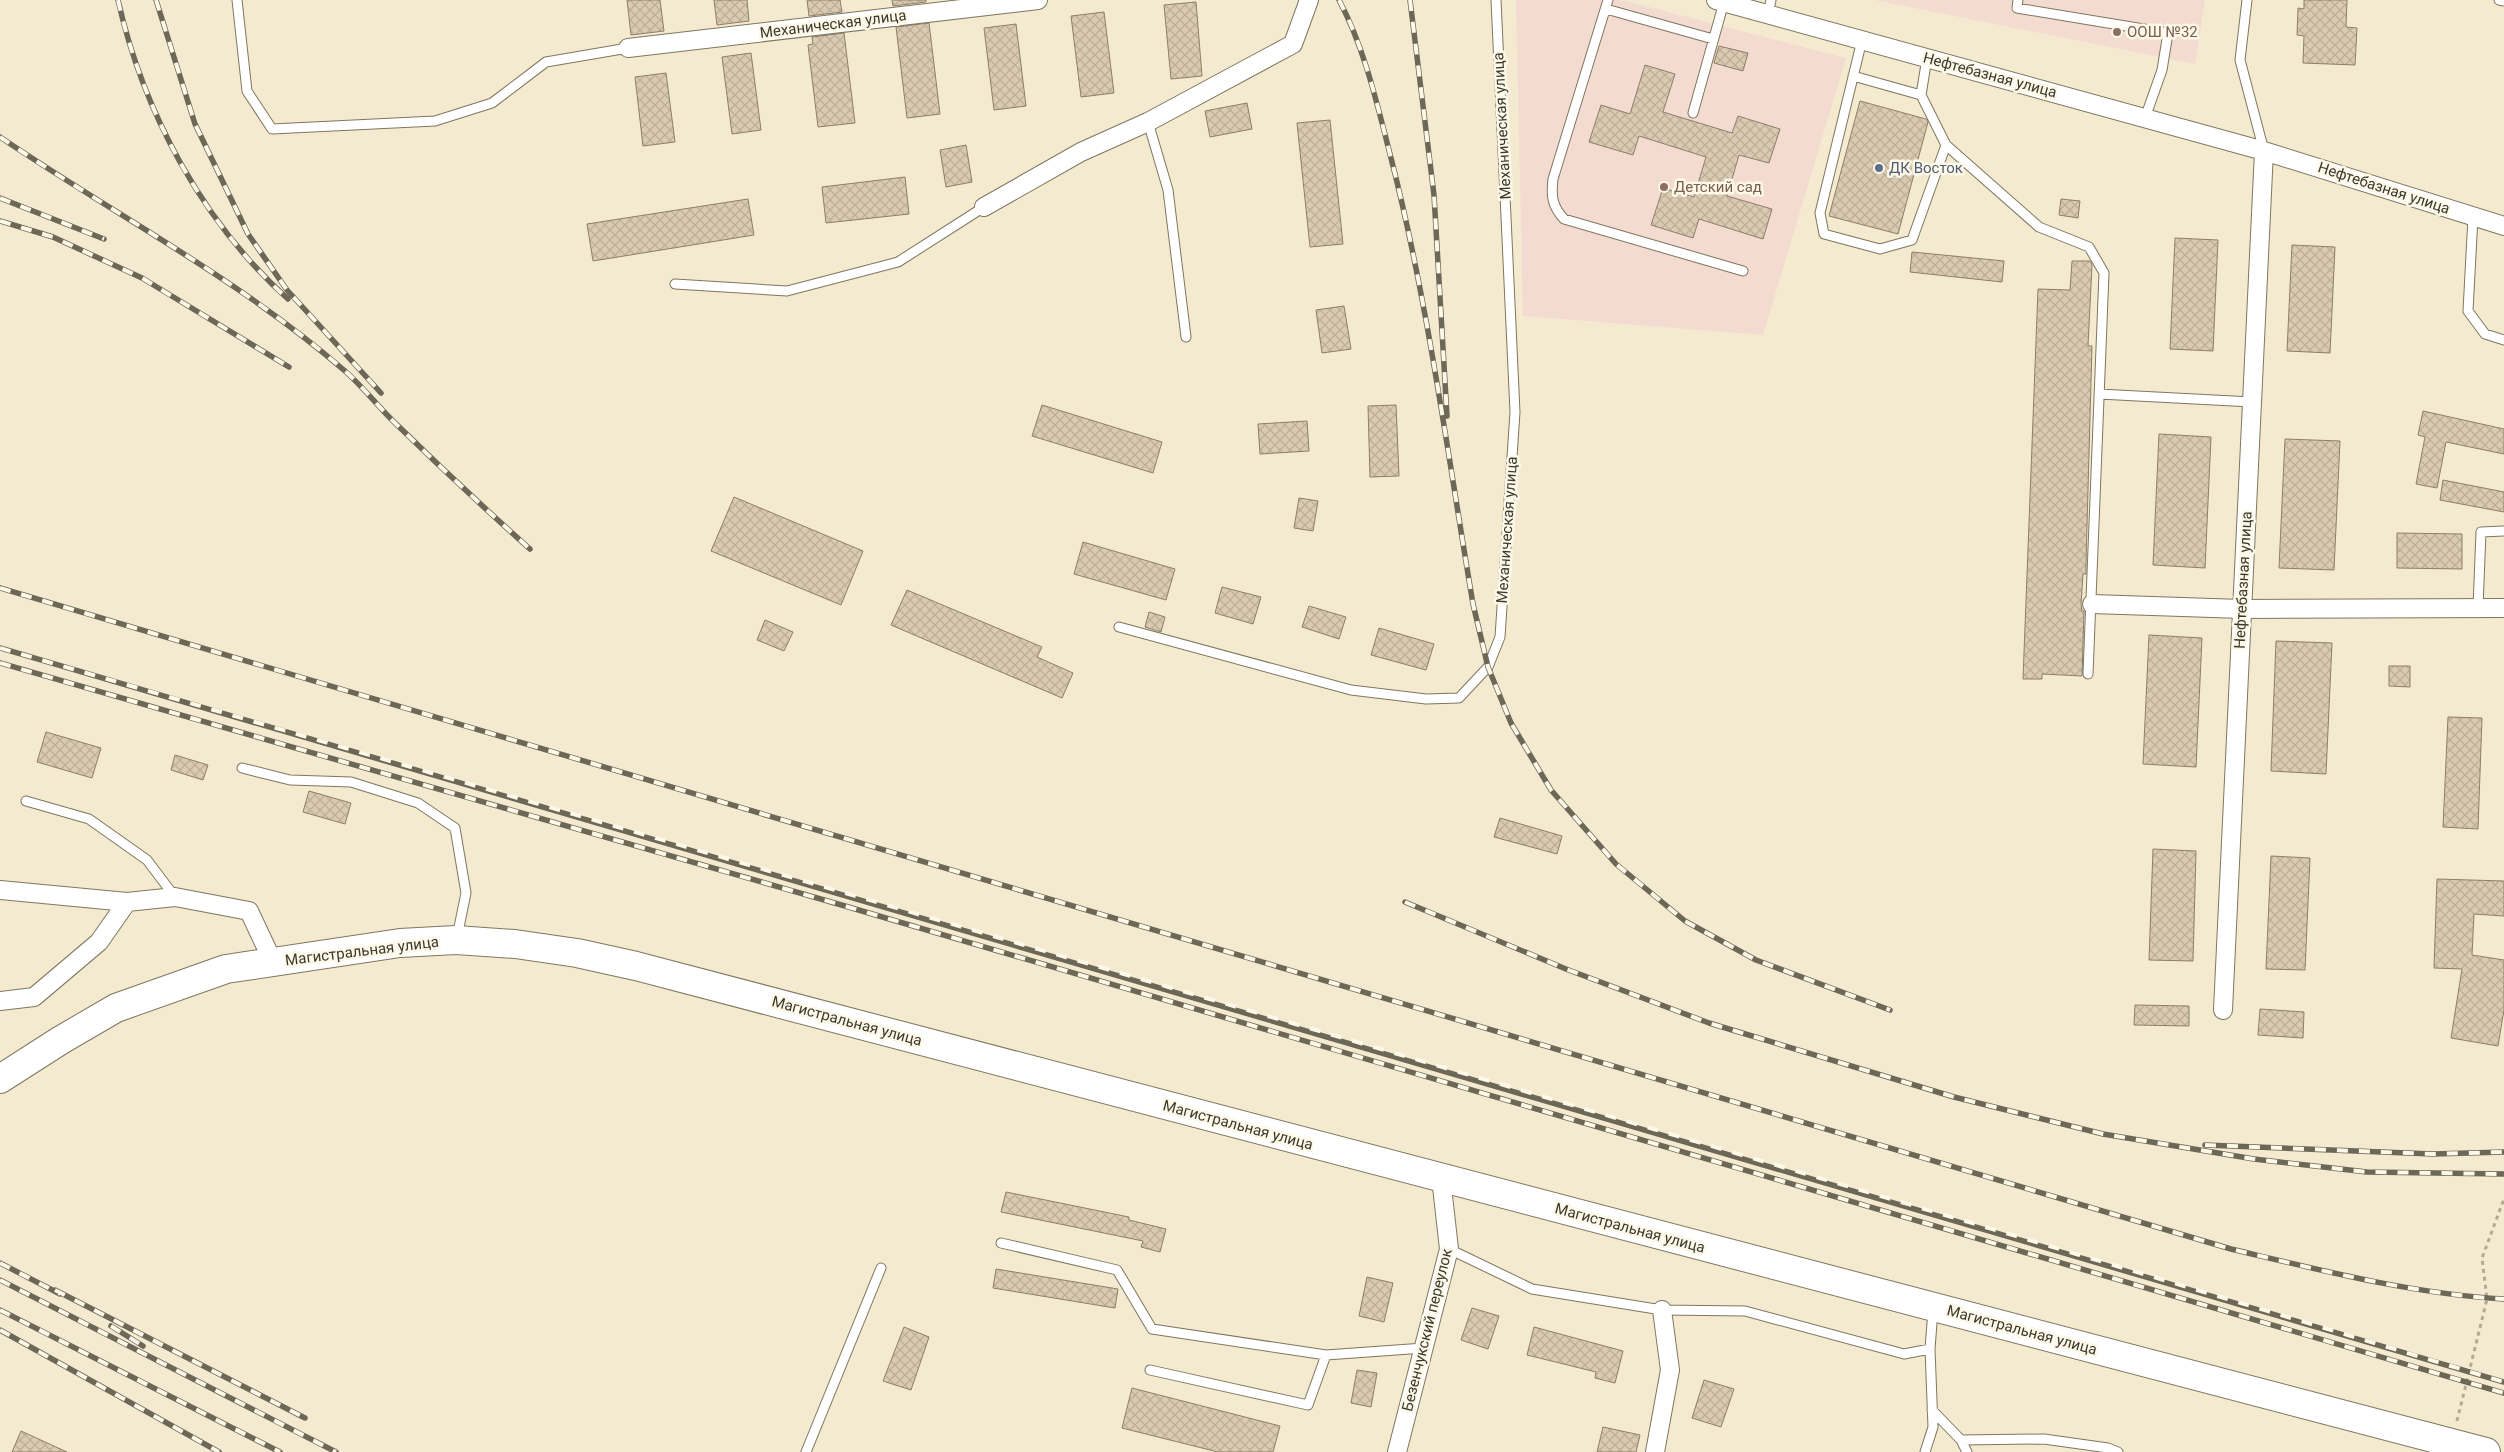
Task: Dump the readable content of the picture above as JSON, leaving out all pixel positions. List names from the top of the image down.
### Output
{
  "streets": {
    "main road": ["Магистральная улица"],
    "street": ["Механическая улица", "Нефтебазная улица", "Безенчукский переулок"]
  },
  "crossings": [
    ["Магистральная улица", "Безенчукский переулок"]
  ],
  "places": ["ООШ №32", "ДК Восток", "Детский сад"]
}
